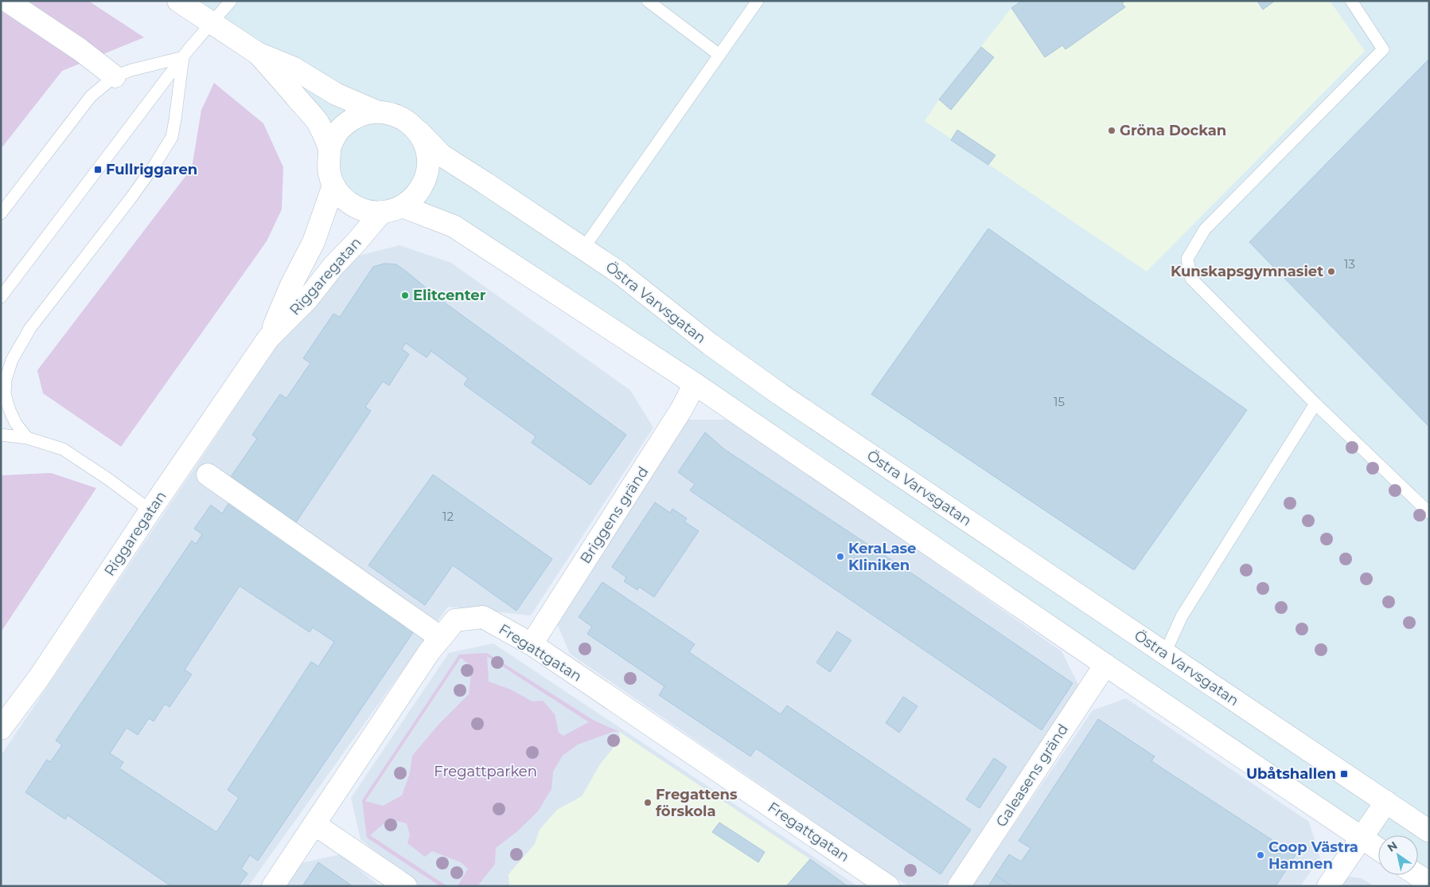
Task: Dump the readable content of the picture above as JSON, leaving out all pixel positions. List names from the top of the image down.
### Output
{
  "streets": {
    "street": [
      "Riggaregatan",
      "Östra Varvsgatan",
      "Briggens gränd",
      "Fregattgatan",
      "Galeasens gränd"
    ]
  },
  "crossings": [
    ["Riggaregatan", "Östra Varvsgatan"],
    ["Briggens gränd", "Fregattgatan"]
  ],
  "parks": ["Fregattparken"],
  "places": {
    "other": [
      "Gröna Dockan",
      "Kunskapsgymnasiet",
      "Elitcenter",
      "KeraLase Kliniken",
      "Fregattens förskola",
      "Coop Västra Hamnen"
    ],
    "transit": ["Fullriggaren", "Ubåtshallen"]
  },
  "house_numbers": ["13", "15", "12"],
  "north": "top left"
}
